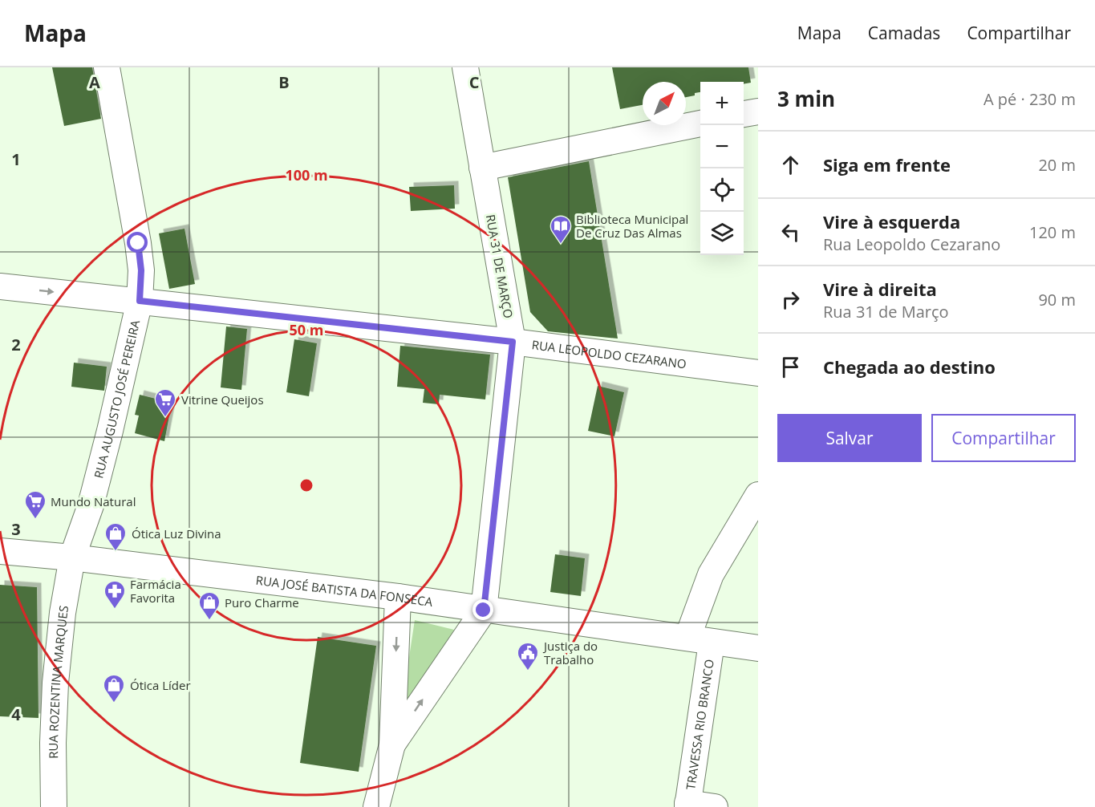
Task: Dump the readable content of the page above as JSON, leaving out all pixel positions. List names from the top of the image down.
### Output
{
  "streets": {
    "street": [
      "RUA 31 DE MARÇO",
      "RUA LEOPOLDO CEZARANO",
      "RUA AUGUSTO JOSÉ PEREIRA",
      "RUA JOSÉ BATISTA DA FONSECA",
      "RUA ROZENTINA MARQUES",
      "TRAVESSA RIO BRANCO"
    ]
  },
  "crossings": [
    ["RUA 31 DE MARÇO", "RUA LEOPOLDO CEZARANO"],
    ["RUA 31 DE MARÇO", "RUA JOSÉ BATISTA DA FONSECA"],
    ["RUA LEOPOLDO CEZARANO", "RUA AUGUSTO JOSÉ PEREIRA"],
    ["RUA AUGUSTO JOSÉ PEREIRA", "RUA JOSÉ BATISTA DA FONSECA"],
    ["RUA AUGUSTO JOSÉ PEREIRA", "RUA ROZENTINA MARQUES"],
    ["RUA JOSÉ BATISTA DA FONSECA", "RUA ROZENTINA MARQUES"],
    ["RUA JOSÉ BATISTA DA FONSECA", "TRAVESSA RIO BRANCO"]
  ],
  "places": {
    "library": ["Biblioteca Municipal De Cruz Das Almas"],
    "supermarket": ["Vitrine Queijos", "Mundo Natural"],
    "shop": ["Ótica Luz Divina", "Puro Charme", "Ótica Líder"],
    "pharmacy": ["Farmácia Favorita"],
    "public building": ["Justiça do Trabalho"]
  },
  "north": "top right",
  "page": {
    "header": "Mapa",
    "nav": ["Mapa", "Camadas", "Compartilhar"],
    "heading": ["3 min", "A pé · 230 m"],
    "map_buttons": ["+", "−"],
    "list": [
      ["Siga em frente", "20 m"],
      ["Vire à esquerda", "Rua Leopoldo Cezarano", "120 m"],
      ["Vire à direita", "Rua 31 de Março", "90 m"],
      "Chegada ao destino"
    ],
    "buttons": ["Salvar", "Compartilhar"]
  },
  "grid": {
    "columns": ["A", "B", "C"],
    "rows": [
      "1",
      "2",
      "3",
      "4"
    ]
  },
  "rings": ["100 m", "50 m"]
}
